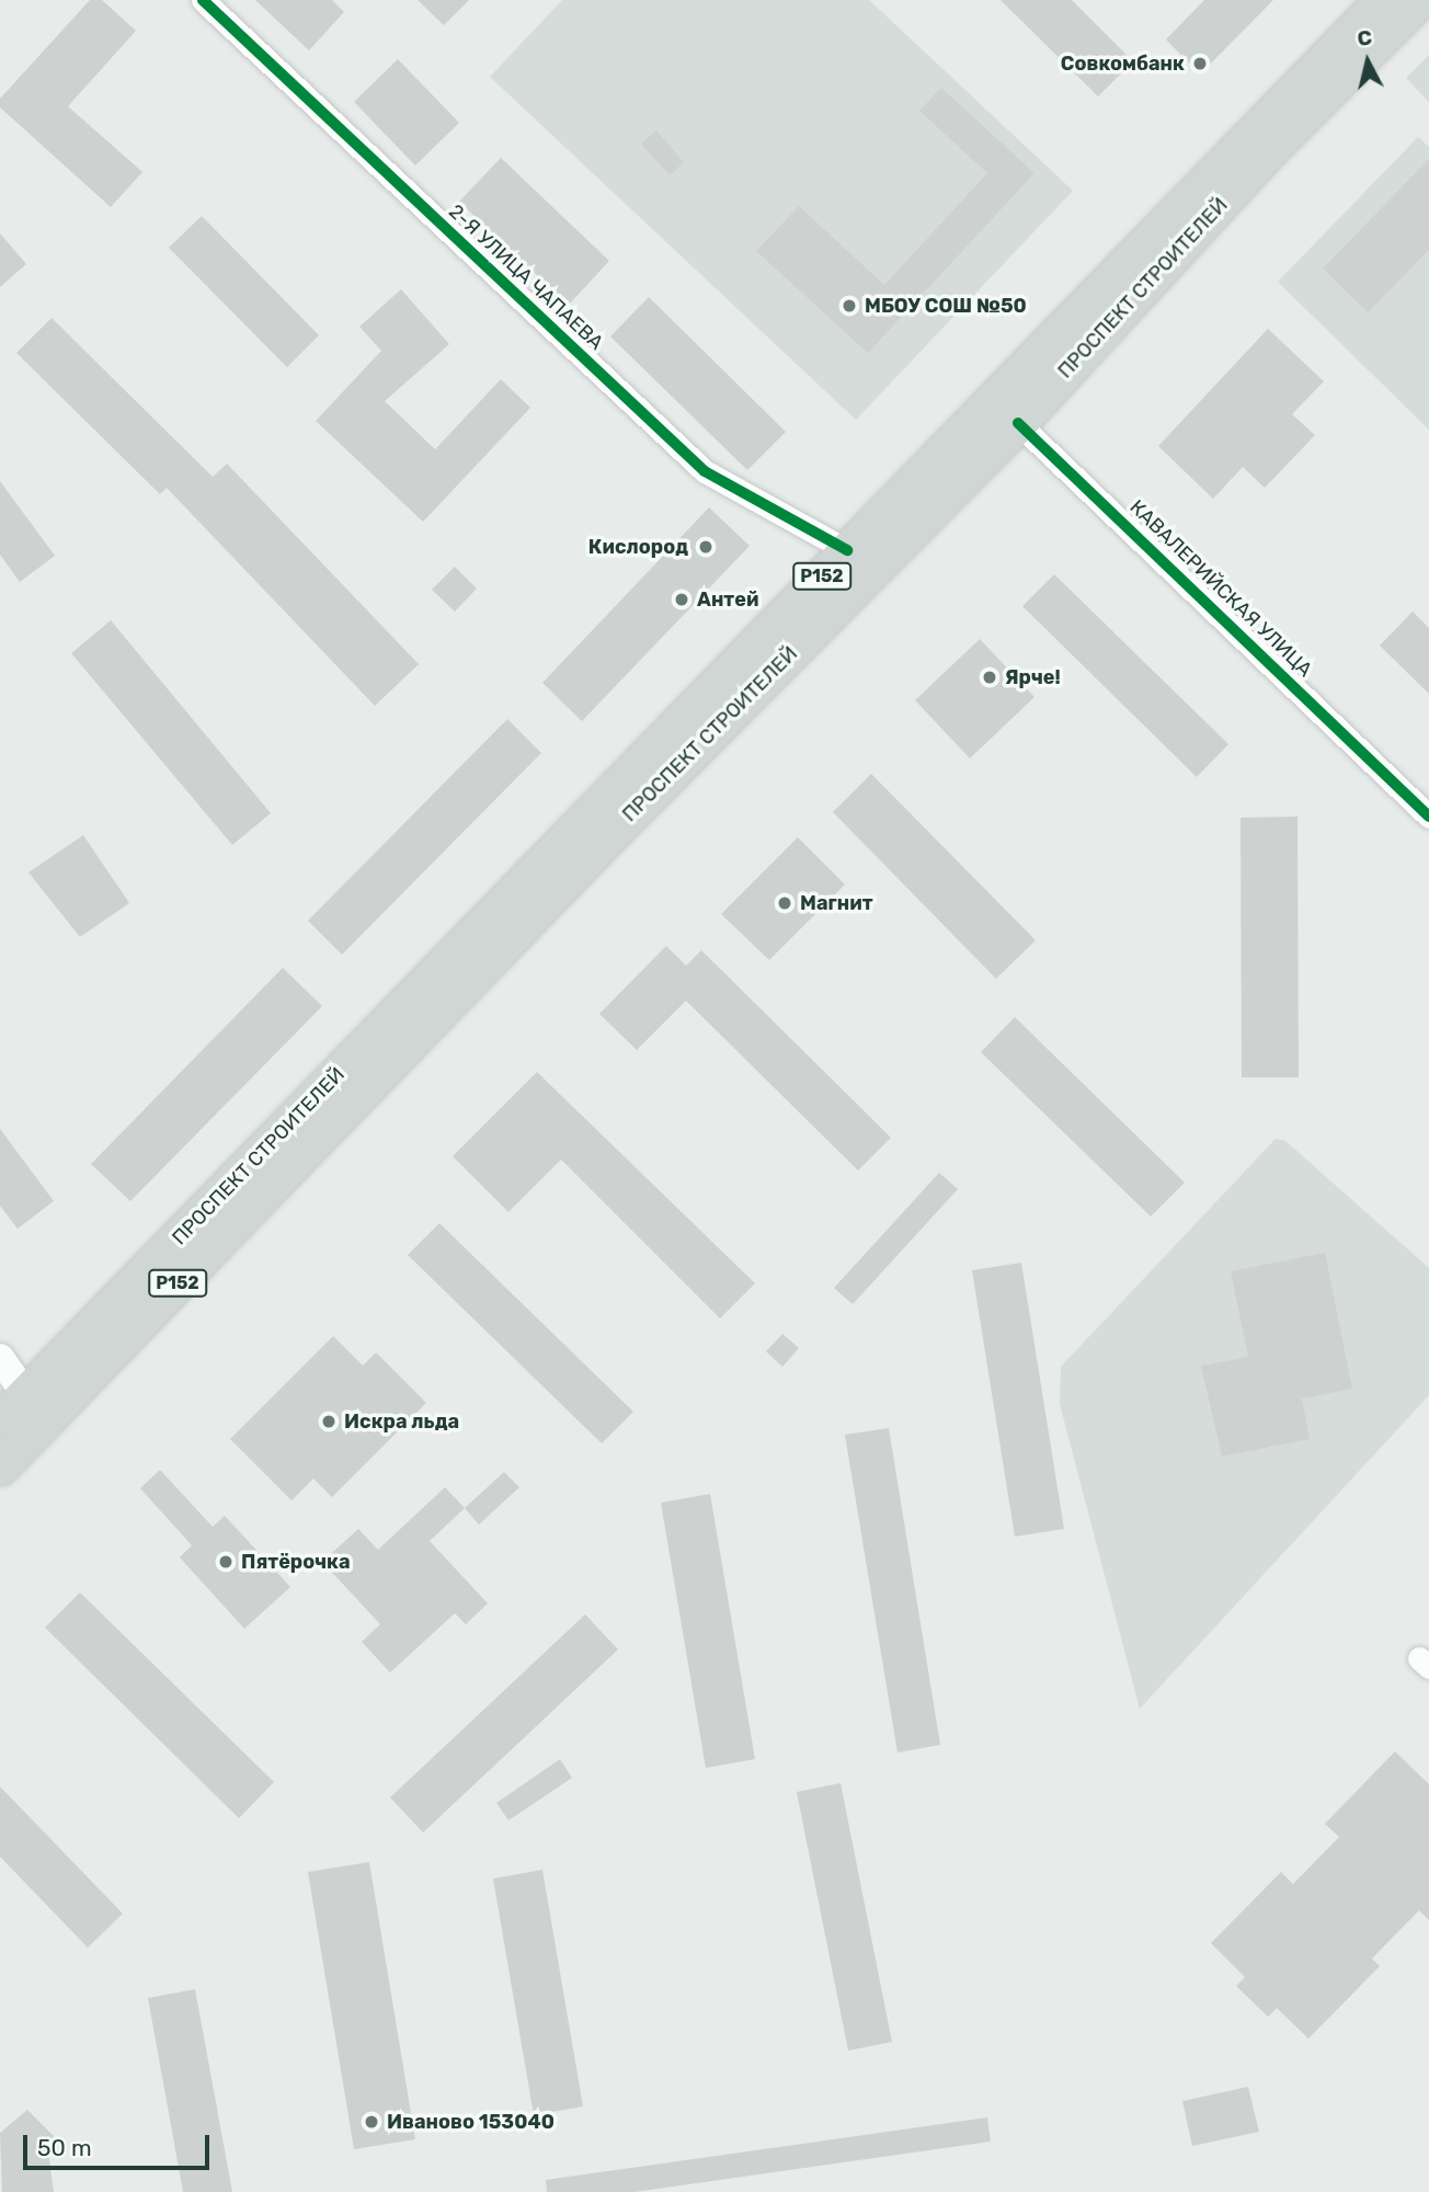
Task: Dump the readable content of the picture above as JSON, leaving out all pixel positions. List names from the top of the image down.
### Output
{
  "streets": {
    "main road": ["ПРОСПЕКТ СТРОИТЕЛЕЙ", "Р152"],
    "street": ["2-Я УЛИЦА ЧАПАЕВА", "КАВАЛЕРИЙСКАЯ УЛИЦА"]
  },
  "crossings": [
    ["2-Я УЛИЦА ЧАПАЕВА", "ПРОСПЕКТ СТРОИТЕЛЕЙ"],
    ["ПРОСПЕКТ СТРОИТЕЛЕЙ", "КАВАЛЕРИЙСКАЯ УЛИЦА"]
  ],
  "places": [
    "Совкомбанк",
    "МБОУ СОШ №50",
    "Кислород",
    "Антей",
    "Ярче!",
    "Магнит",
    "Искра льда",
    "Пятёрочка",
    "Иваново 153040"
  ],
  "scale_bar": "50 m",
  "north": "top"
}
